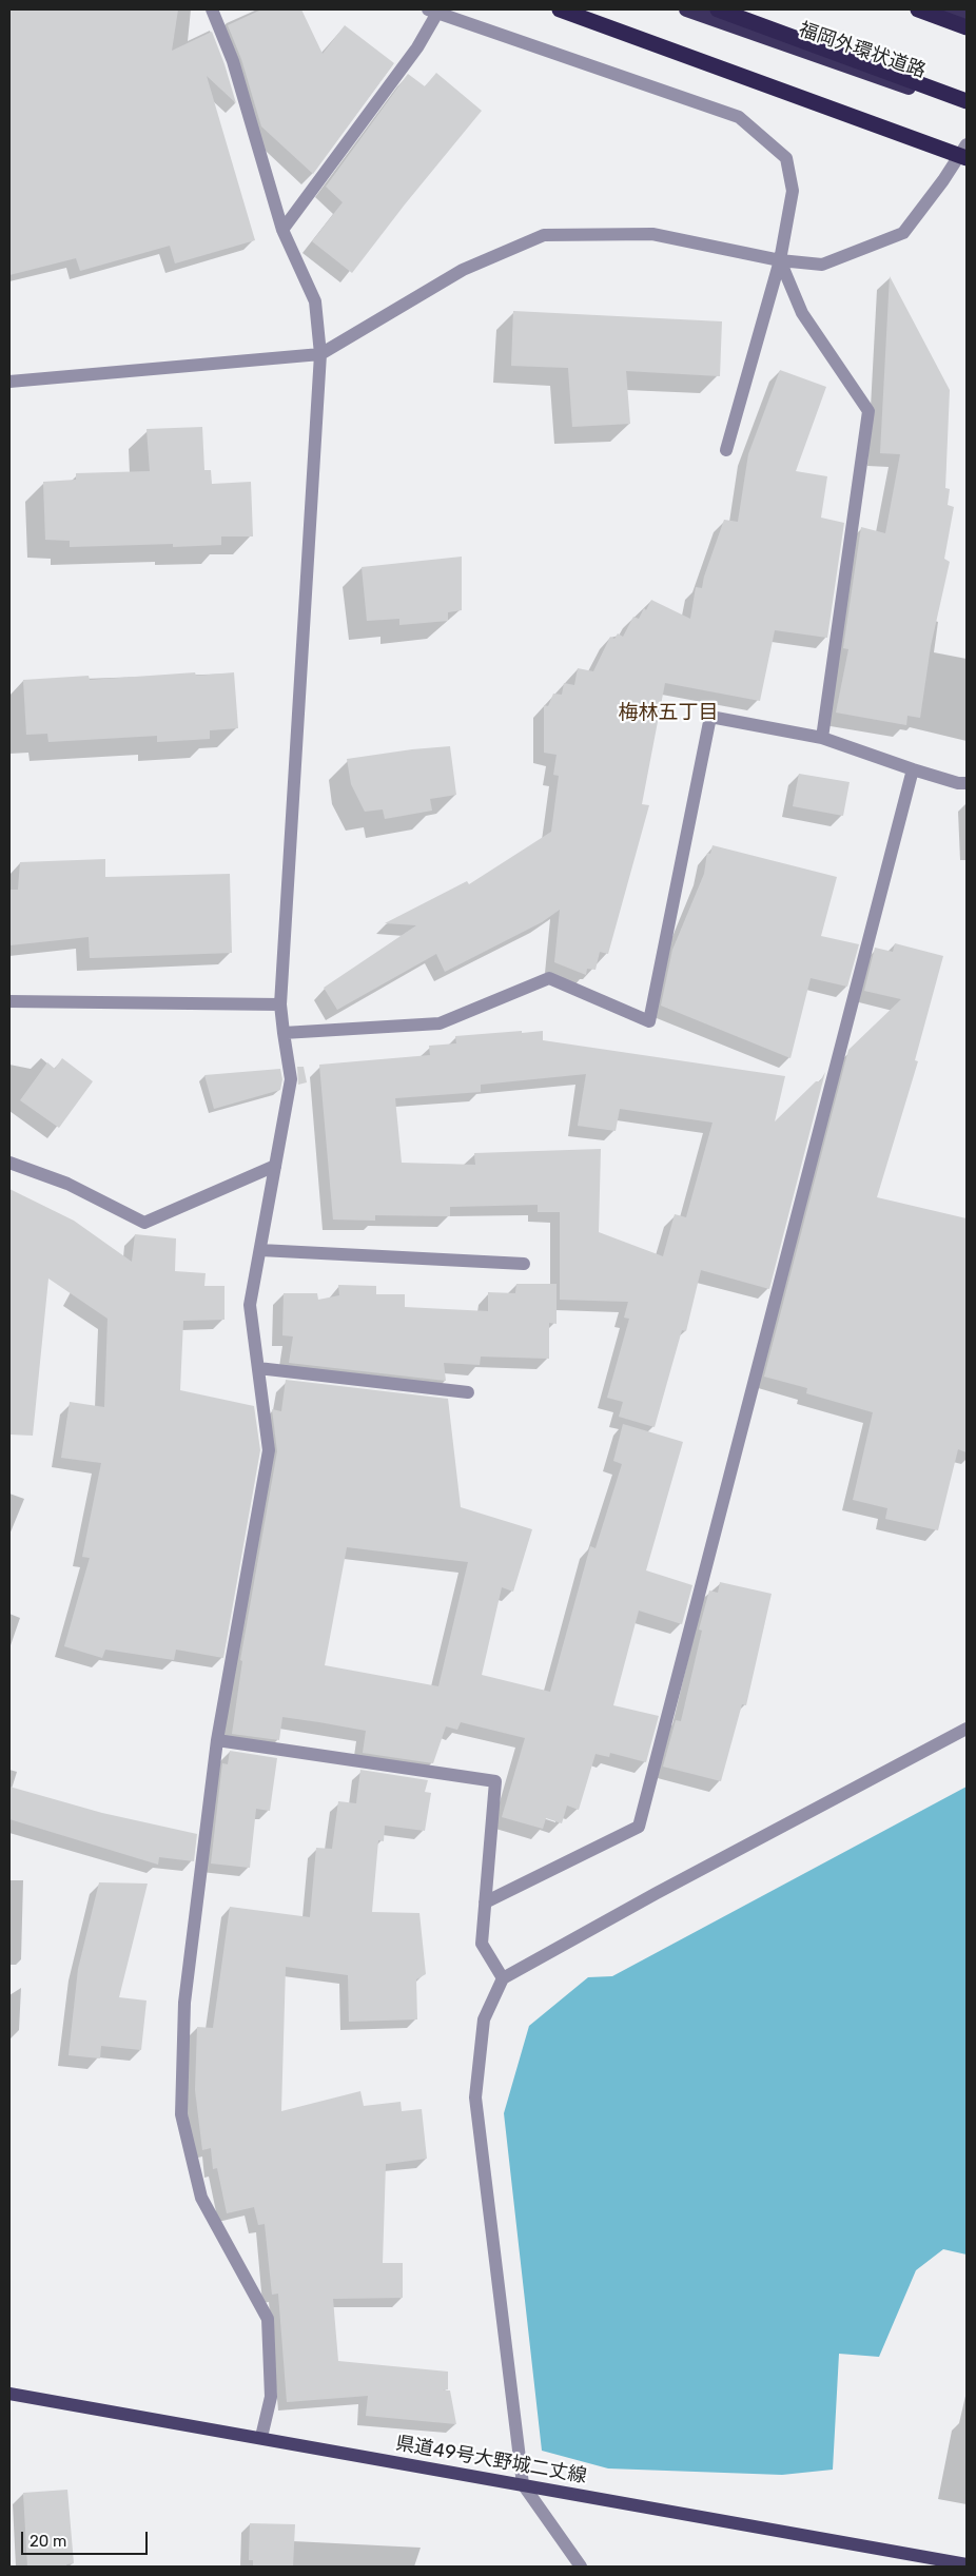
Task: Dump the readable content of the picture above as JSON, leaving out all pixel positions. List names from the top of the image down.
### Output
{
  "streets": {
    "highway": ["福岡外環状道路"],
    "main road": ["県道49号大野城二丈線"]
  },
  "districts": ["梅林五丁目"],
  "scale_bar": "20 m"
}
